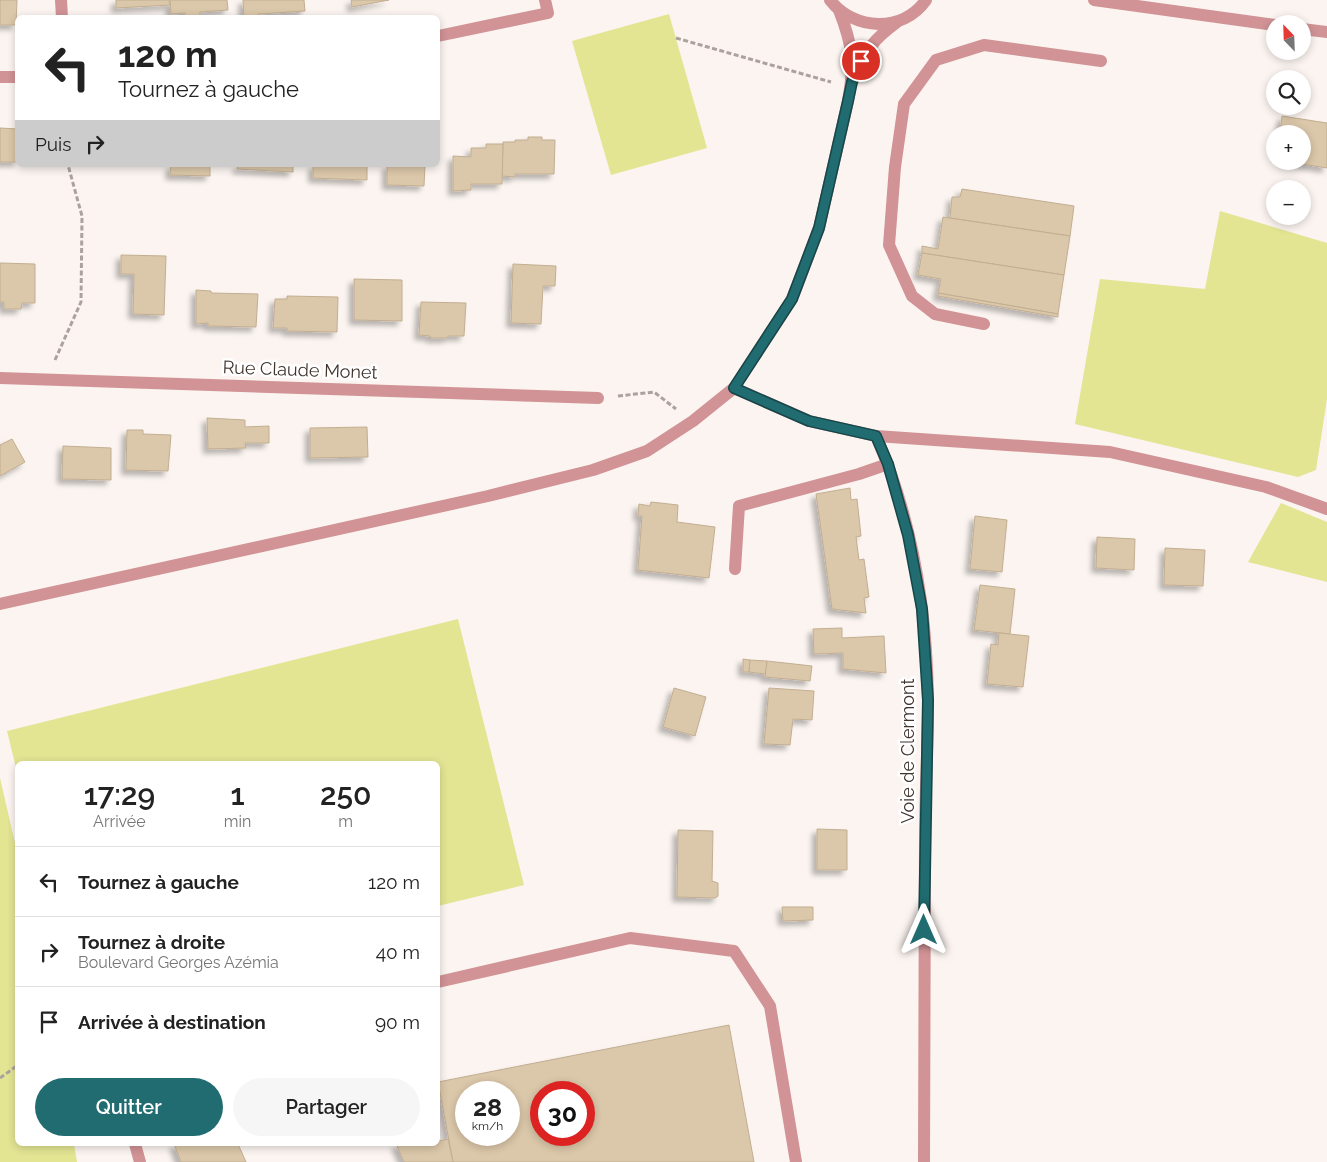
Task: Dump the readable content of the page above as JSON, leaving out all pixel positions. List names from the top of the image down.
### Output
{
  "streets": {
    "street": ["Rue Claude Monet", "Voie de Clermont"]
  },
  "north": "top left",
  "page": {
    "map_buttons": ["+", "−"],
    "turn": ["120 m", "Tournez à gauche"],
    "then": "Puis",
    "eta": [
      "17:29",
      "Arrivée",
      "1",
      "min",
      "250",
      "m"
    ],
    "list": [
      {
        "name": "Tournez à gauche",
        "value": "120 m"
      },
      {
        "name": "Tournez à droite",
        "note": "Boulevard Georges Azémia",
        "value": "40 m"
      },
      {
        "name": "Arrivée à destination",
        "value": "90 m"
      }
    ],
    "buttons": ["Quitter", "Partager"],
    "speed": "28 km/h",
    "limit": "30"
  }
}
